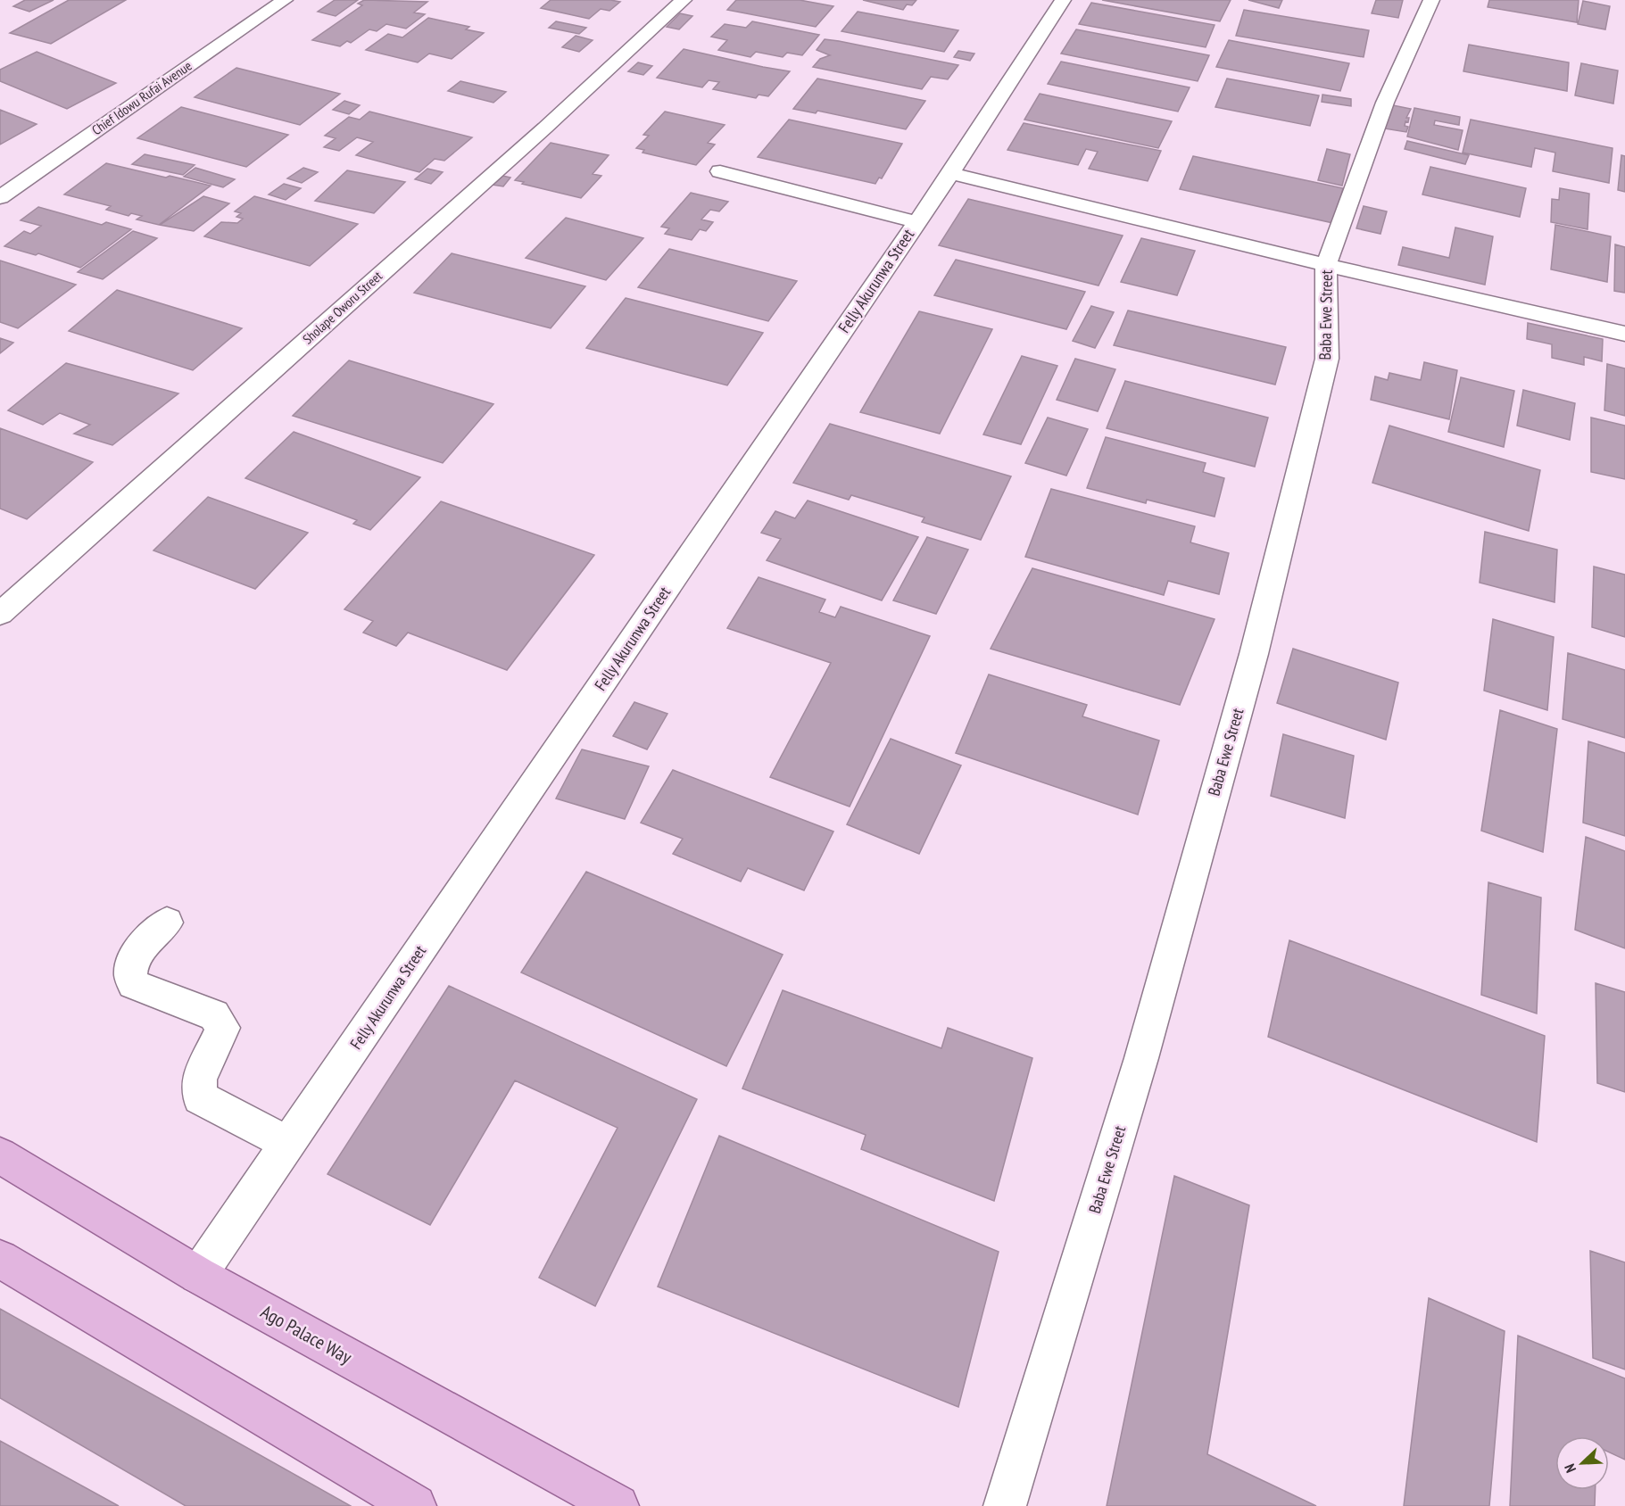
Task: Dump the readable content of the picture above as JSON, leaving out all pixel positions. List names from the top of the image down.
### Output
{
  "streets": {
    "main road": ["Ago Palace Way"],
    "street": [
      "Chief Idowu Rufai Avenue",
      "Felly Akurunwa Street",
      "Sholape Oworu Street",
      "Baba Ewe Street"
    ]
  },
  "crossings": [
    ["Felly Akurunwa Street", "Ago Palace Way"]
  ],
  "north": "bottom left"
}
